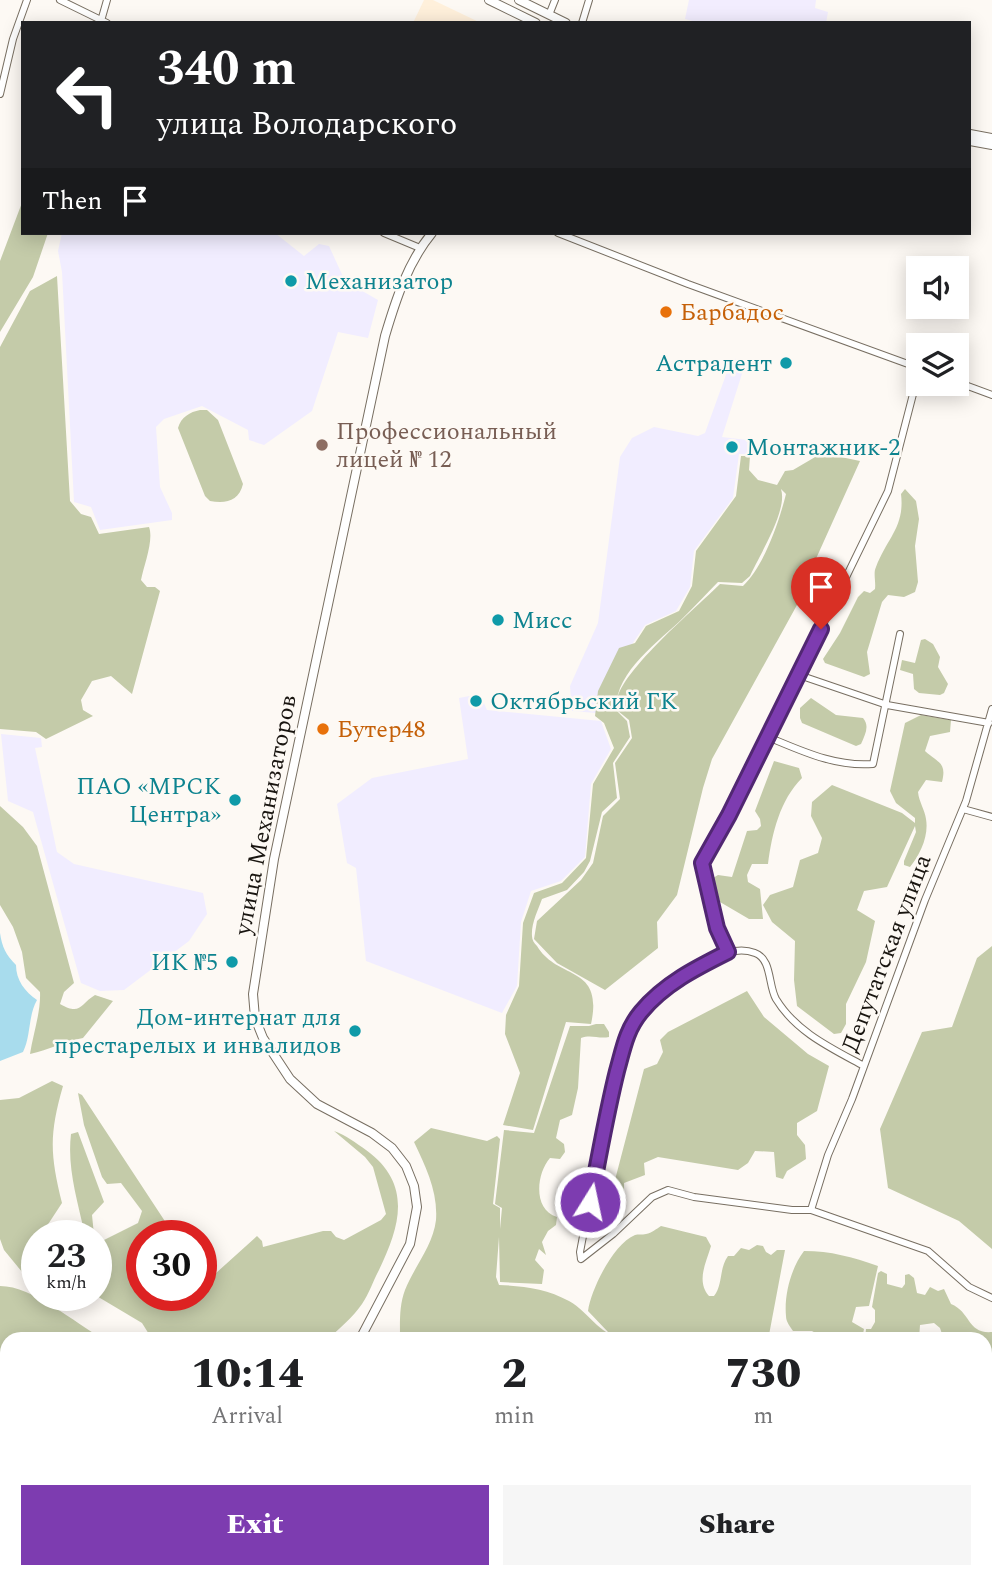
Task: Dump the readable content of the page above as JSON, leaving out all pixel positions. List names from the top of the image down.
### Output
{
  "streets": {
    "main road": ["улица Механизаторов"],
    "street": ["Депутатская улица"]
  },
  "places": [
    "Механизатор",
    "Барбадос",
    "Астрадент",
    "Профессиональный лицей № 12",
    "Монтажник-2",
    "Мисс",
    "Октябрьский ГК",
    "Бутер48",
    "ПАО «МРСК Центра»",
    "ИК №5",
    "Дом-интернат для престарелых и инвалидов"
  ],
  "page": {
    "turn": ["340 m", "улица Володарского"],
    "then": "Then",
    "speed": "23 km/h",
    "limit": "30",
    "eta": [
      "10:14",
      "Arrival",
      "2",
      "min",
      "730",
      "m"
    ],
    "buttons": ["Exit", "Share"]
  }
}
